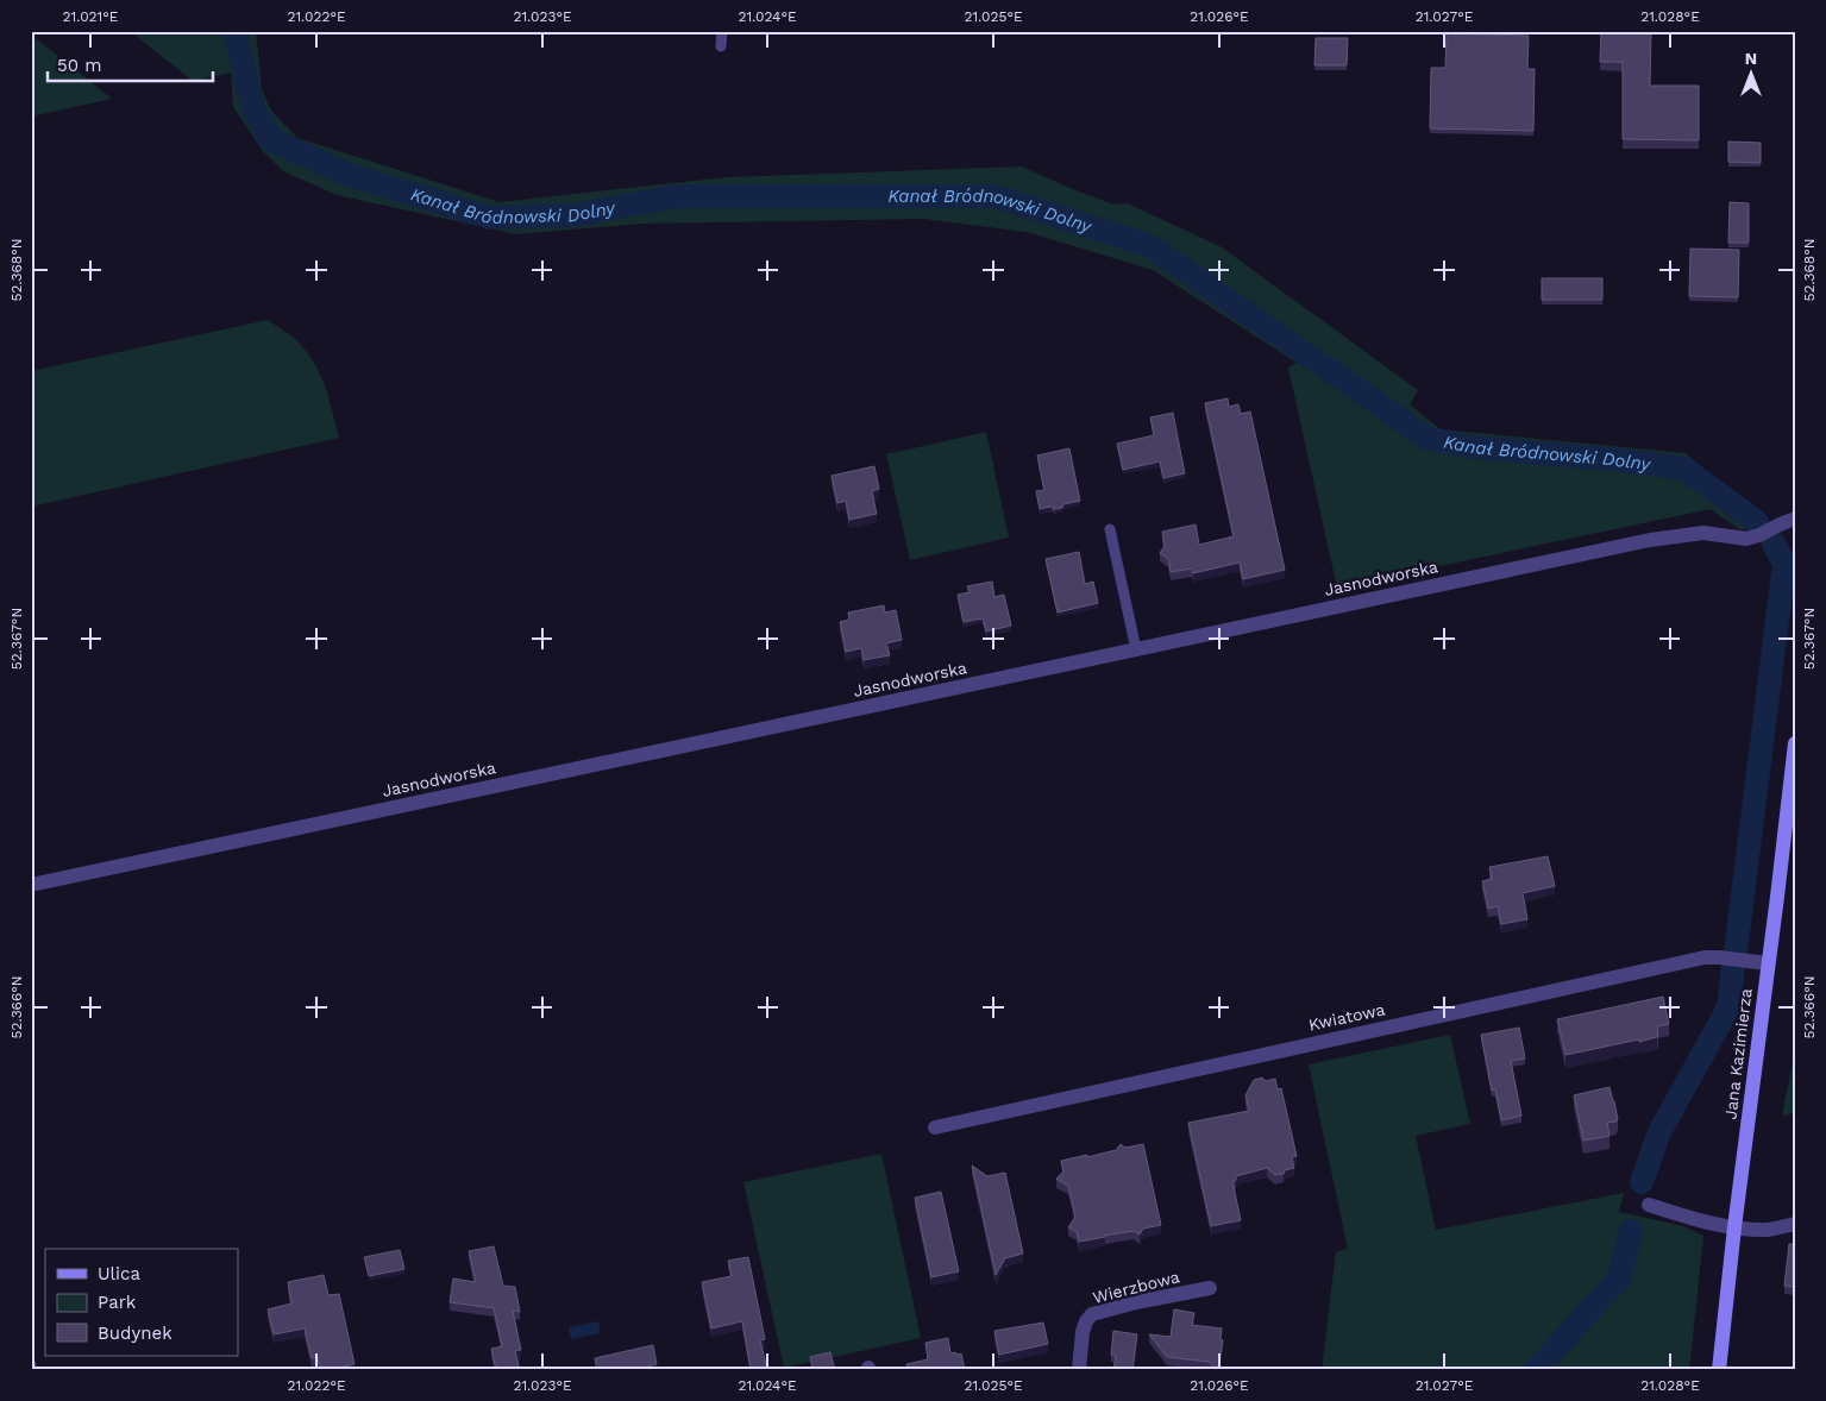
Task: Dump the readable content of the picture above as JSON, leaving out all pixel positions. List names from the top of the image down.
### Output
{
  "streets": {
    "main road": ["Jana Kazimierza"],
    "street": ["Jasnodworska", "Kwiatowa", "Wierzbowa"]
  },
  "crossings": [
    ["Kwiatowa", "Jana Kazimierza"]
  ],
  "water": ["Kanał Bródnowski Dolny"],
  "legend": ["Ulica", "Park", "Budynek"],
  "scale_bar": "50 m",
  "north": "top",
  "coordinates": [
    "21.021°E",
    "21.022°E",
    "21.023°E",
    "21.024°E",
    "21.025°E",
    "21.026°E",
    "21.027°E",
    "21.028°E",
    "52.368°N",
    "52.367°N",
    "52.366°N"
  ]
}
